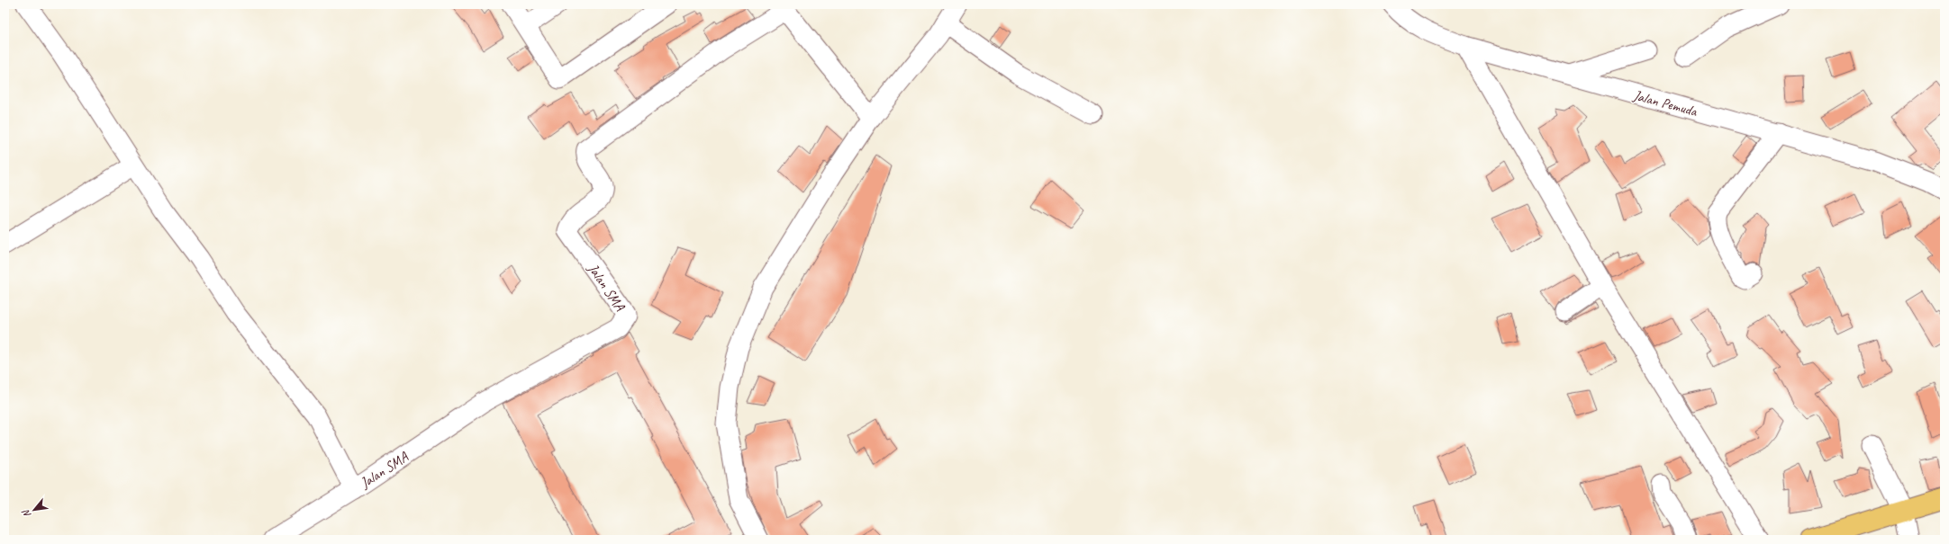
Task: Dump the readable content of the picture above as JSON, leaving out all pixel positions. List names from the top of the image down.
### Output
{
  "streets": {
    "street": ["Jalan Pemuda", "Jalan SMA"]
  },
  "north": "bottom left"
}
